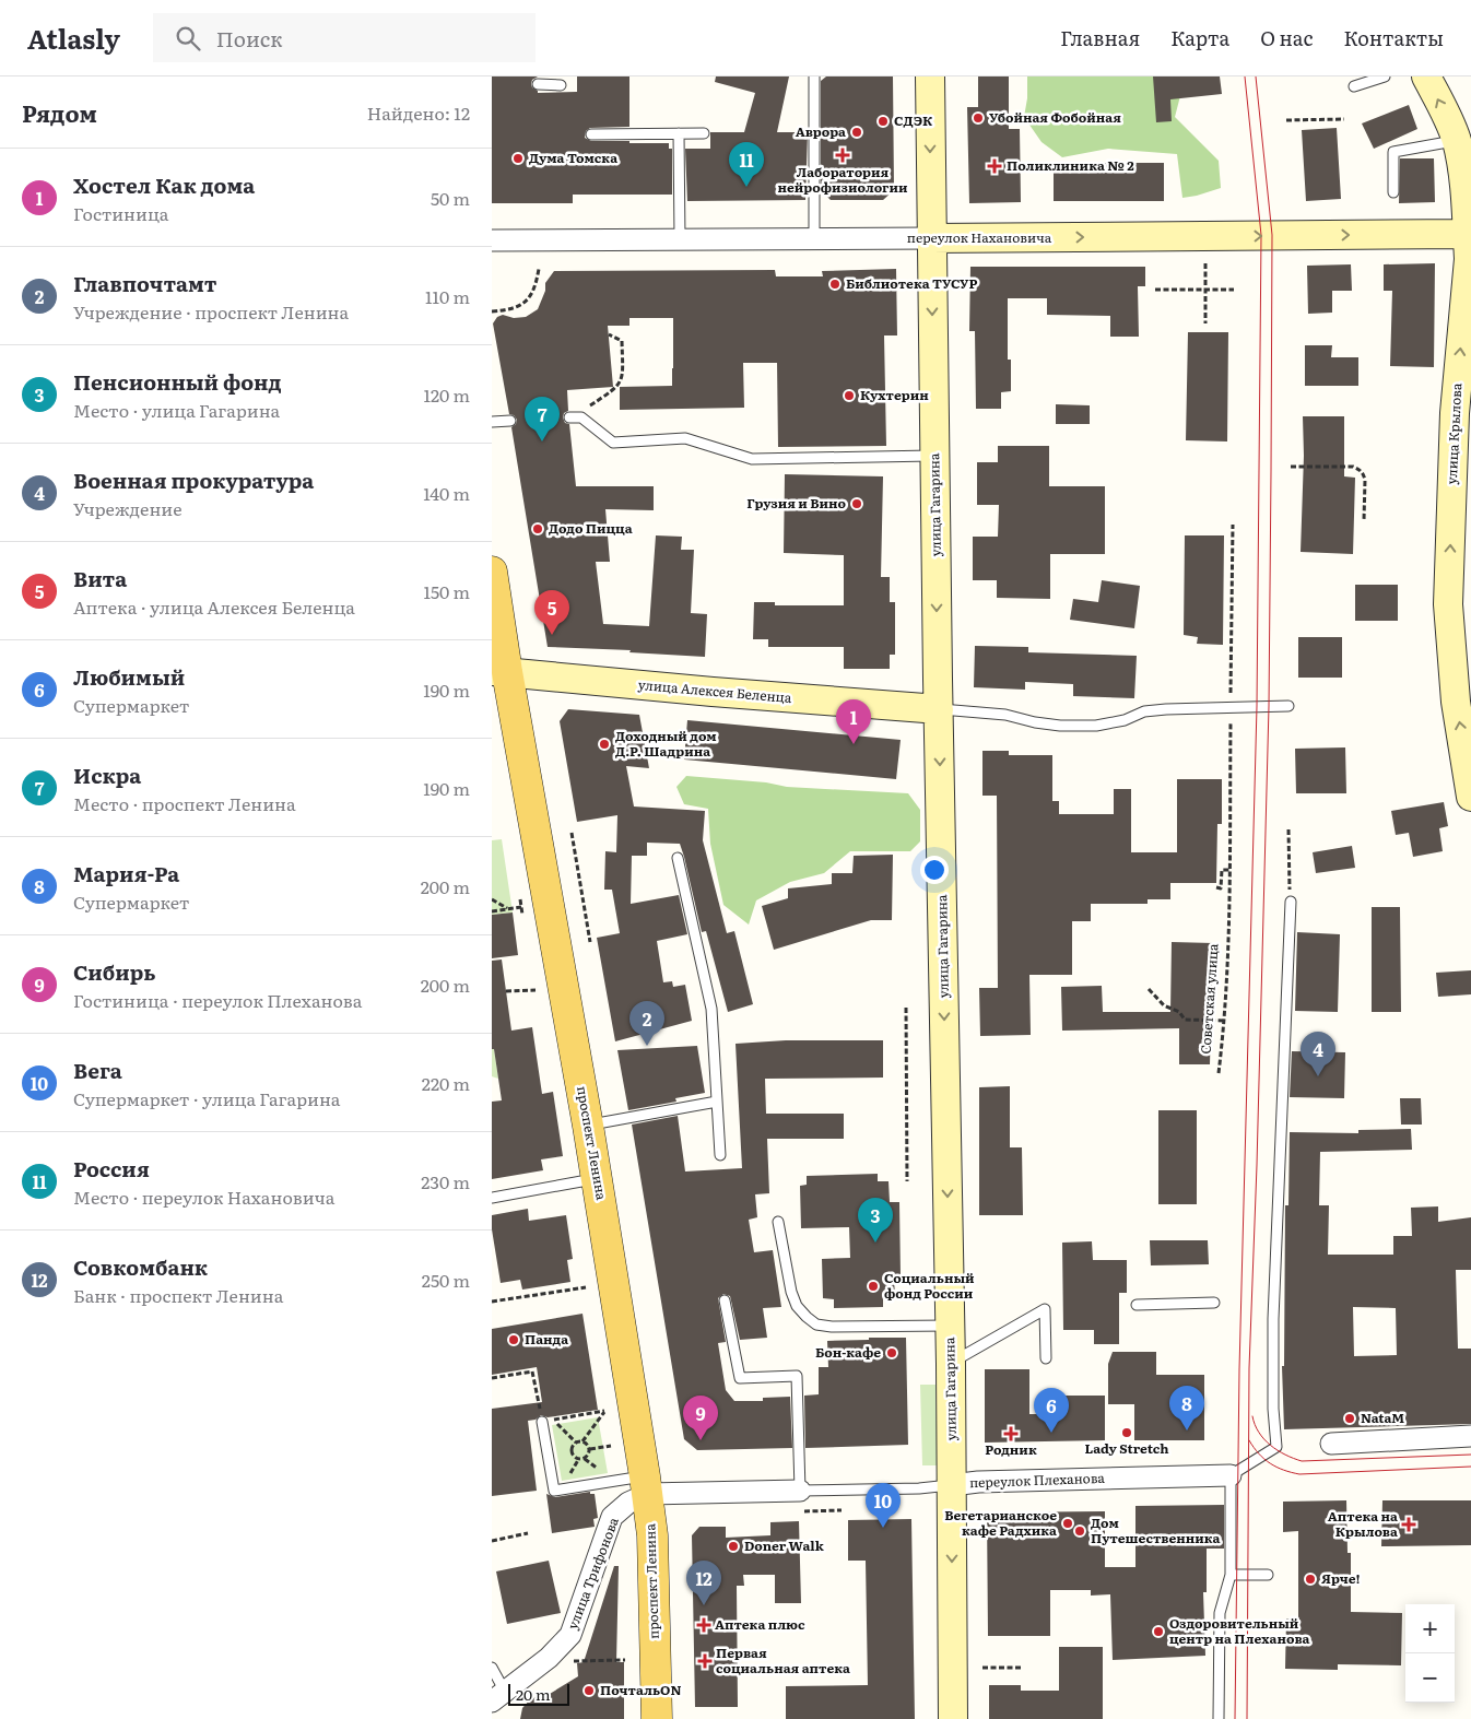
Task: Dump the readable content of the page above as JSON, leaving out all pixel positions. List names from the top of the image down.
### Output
{
  "streets": {
    "main road": [
      "переулок Нахановича",
      "улица Крылова",
      "улица Гагарина",
      "улица Алексея Беленца",
      "проспект Ленина"
    ],
    "street": ["переулок Плеханова", "улица Трифонова"],
    "path": ["Советская улица"]
  },
  "crossings": [
    ["переулок Нахановича", "улица Крылова"],
    ["переулок Нахановича", "улица Гагарина"],
    ["улица Гагарина", "улица Алексея Беленца"],
    ["улица Гагарина", "переулок Плеханова"],
    ["улица Алексея Беленца", "проспект Ленина"],
    ["проспект Ленина", "переулок Плеханова"],
    ["проспект Ленина", "улица Трифонова"],
    ["переулок Плеханова", "улица Трифонова"]
  ],
  "one_way": ["переулок Нахановича", "улица Крылова", "улица Гагарина"],
  "places": {
    "other": [
      "Убойная Фобойная",
      "СДЭК",
      "Аврора",
      "Дума Томска",
      "Библиотека ТУСУР",
      "Кухтерин",
      "Грузия и Вино",
      "Додо Пицца",
      "Доходный дом Д.Р. Шадрина",
      "Социальный фонд России",
      "Панда",
      "Бон-кафе",
      "NataM",
      "Lady Stretch",
      "Вегетарианское кафе Радхика",
      "Дом Путешественника",
      "Doner Walk",
      "Ярче!",
      "Оздоровительный центр на Плеханова",
      "ПочтальON"
    ],
    "health": [
      "Лаборатория нейрофизиологии",
      "Поликлиника № 2",
      "Родник",
      "Аптека на Крылова",
      "Аптека плюс",
      "Первая социальная аптека"
    ]
  },
  "scale_bar": "20 m",
  "page": {
    "header": "Atlasly",
    "search": "Поиск",
    "nav": [
      "Главная",
      "Карта",
      "О нас",
      "Контакты"
    ],
    "heading": ["Рядом", "Найдено: 12"],
    "pins": [
      "11",
      "7",
      "5",
      "1",
      "2",
      "4",
      "3",
      "8",
      "6",
      "9",
      "10",
      "12"
    ],
    "list": [
      {
        "mark": "1",
        "name": "Хостел Как дома",
        "note": "Гостиница",
        "value": "50 m"
      },
      {
        "mark": "2",
        "name": "Главпочтамт",
        "note": "Учреждение · проспект Ленина",
        "value": "110 m"
      },
      {
        "mark": "3",
        "name": "Пенсионный фонд",
        "note": "Место · улица Гагарина",
        "value": "120 m"
      },
      {
        "mark": "4",
        "name": "Военная прокуратура",
        "note": "Учреждение",
        "value": "140 m"
      },
      {
        "mark": "5",
        "name": "Вита",
        "note": "Аптека · улица Алексея Беленца",
        "value": "150 m"
      },
      {
        "mark": "6",
        "name": "Любимый",
        "note": "Супермаркет",
        "value": "190 m"
      },
      {
        "mark": "7",
        "name": "Искра",
        "note": "Место · проспект Ленина",
        "value": "190 m"
      },
      {
        "mark": "8",
        "name": "Мария-Ра",
        "note": "Супермаркет",
        "value": "200 m"
      },
      {
        "mark": "9",
        "name": "Сибирь",
        "note": "Гостиница · переулок Плеханова",
        "value": "200 m"
      },
      {
        "mark": "10",
        "name": "Вега",
        "note": "Супермаркет · улица Гагарина",
        "value": "220 m"
      },
      {
        "mark": "11",
        "name": "Россия",
        "note": "Место · переулок Нахановича",
        "value": "230 m"
      },
      {
        "mark": "12",
        "name": "Совкомбанк",
        "note": "Банк · проспект Ленина",
        "value": "250 m"
      }
    ],
    "map_buttons": ["+", "−"],
    "scale": "20 m"
  }
}
